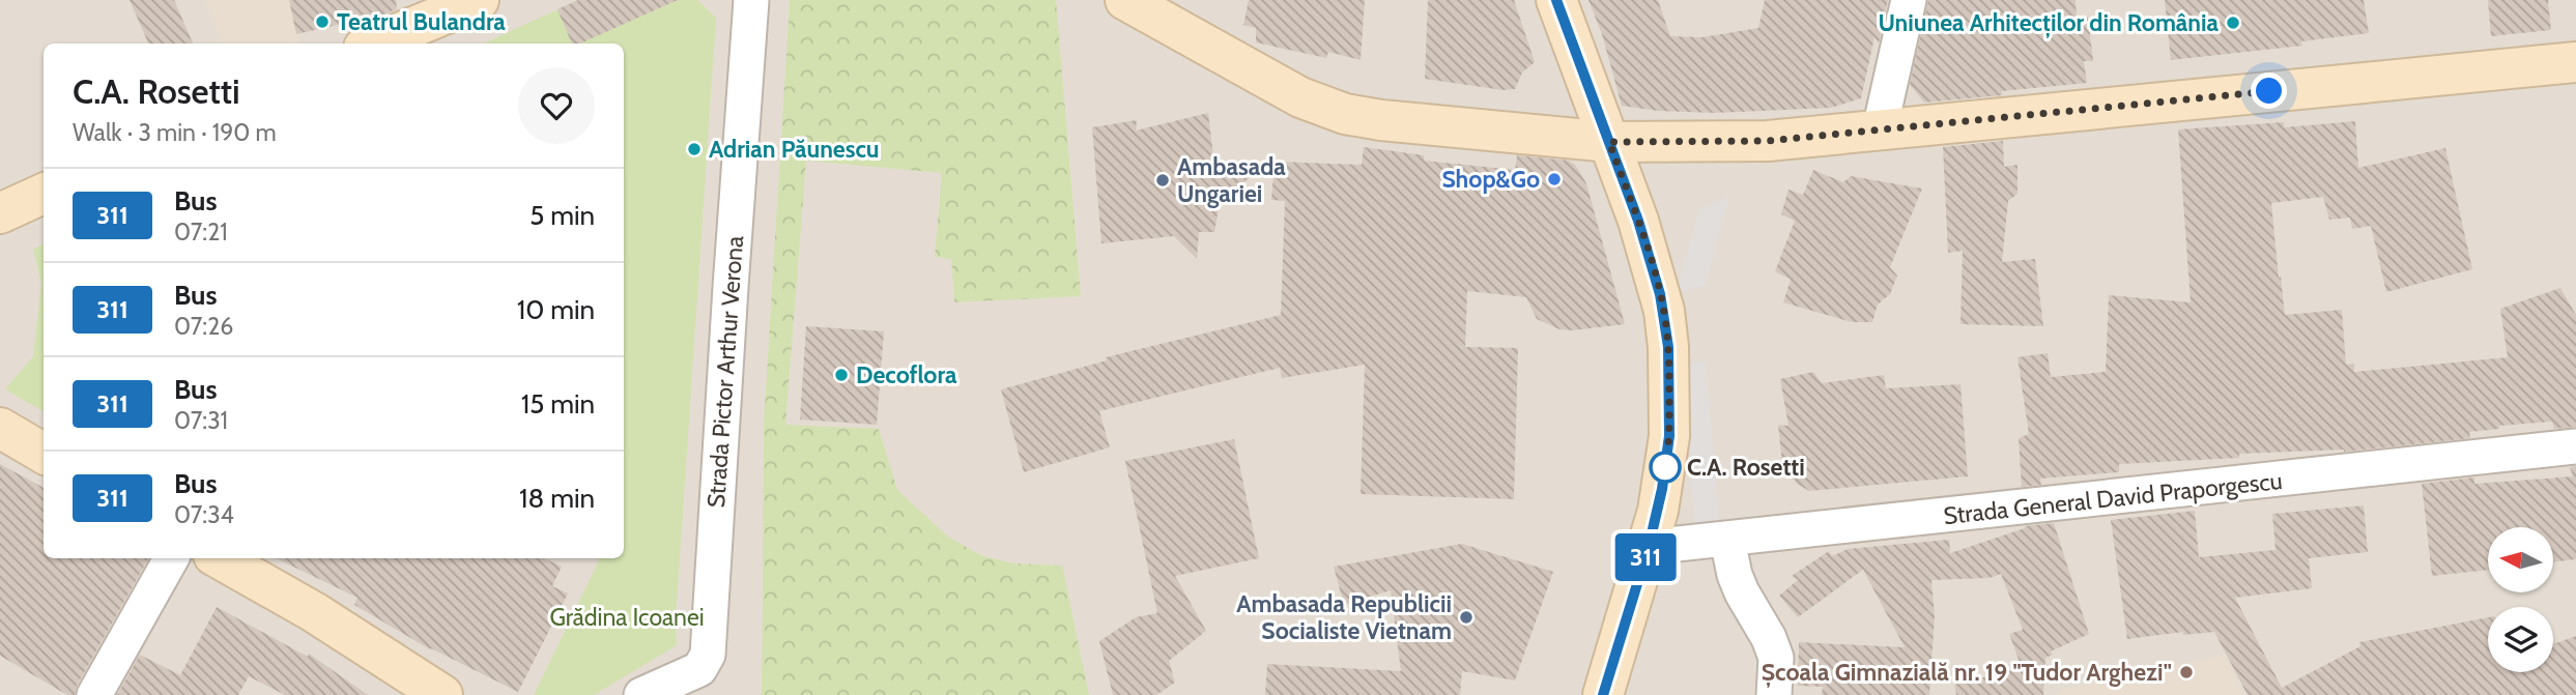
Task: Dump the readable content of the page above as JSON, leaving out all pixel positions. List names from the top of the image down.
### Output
{
  "streets": {
    "street": ["Strada Pictor Arthur Verona", "Strada General David Praporgescu"]
  },
  "parks": ["Grădina Icoanei"],
  "places": [
    "Teatrul Bulandra",
    "Uniunea Arhitecților din România",
    "Adrian Păunescu",
    "Shop&Go",
    "Ambasada Ungariei",
    "Decoflora",
    "C.A. Rosetti",
    "Ambasada Republicii Socialiste Vietnam",
    "Școala Gimnazială nr. 19 \"Tudor Arghezi\""
  ],
  "lines": ["bus line 311"],
  "north": "left",
  "page": {
    "on_map": "311",
    "heading": ["C.A. Rosetti", "Walk · 3 min · 190 m"],
    "list": [
      {
        "mark": "311",
        "name": "Bus",
        "note": "07:21",
        "value": "5 min"
      },
      {
        "mark": "311",
        "name": "Bus",
        "note": "07:26",
        "value": "10 min"
      },
      {
        "mark": "311",
        "name": "Bus",
        "note": "07:31",
        "value": "15 min"
      },
      {
        "mark": "311",
        "name": "Bus",
        "note": "07:34",
        "value": "18 min"
      }
    ]
  }
}
